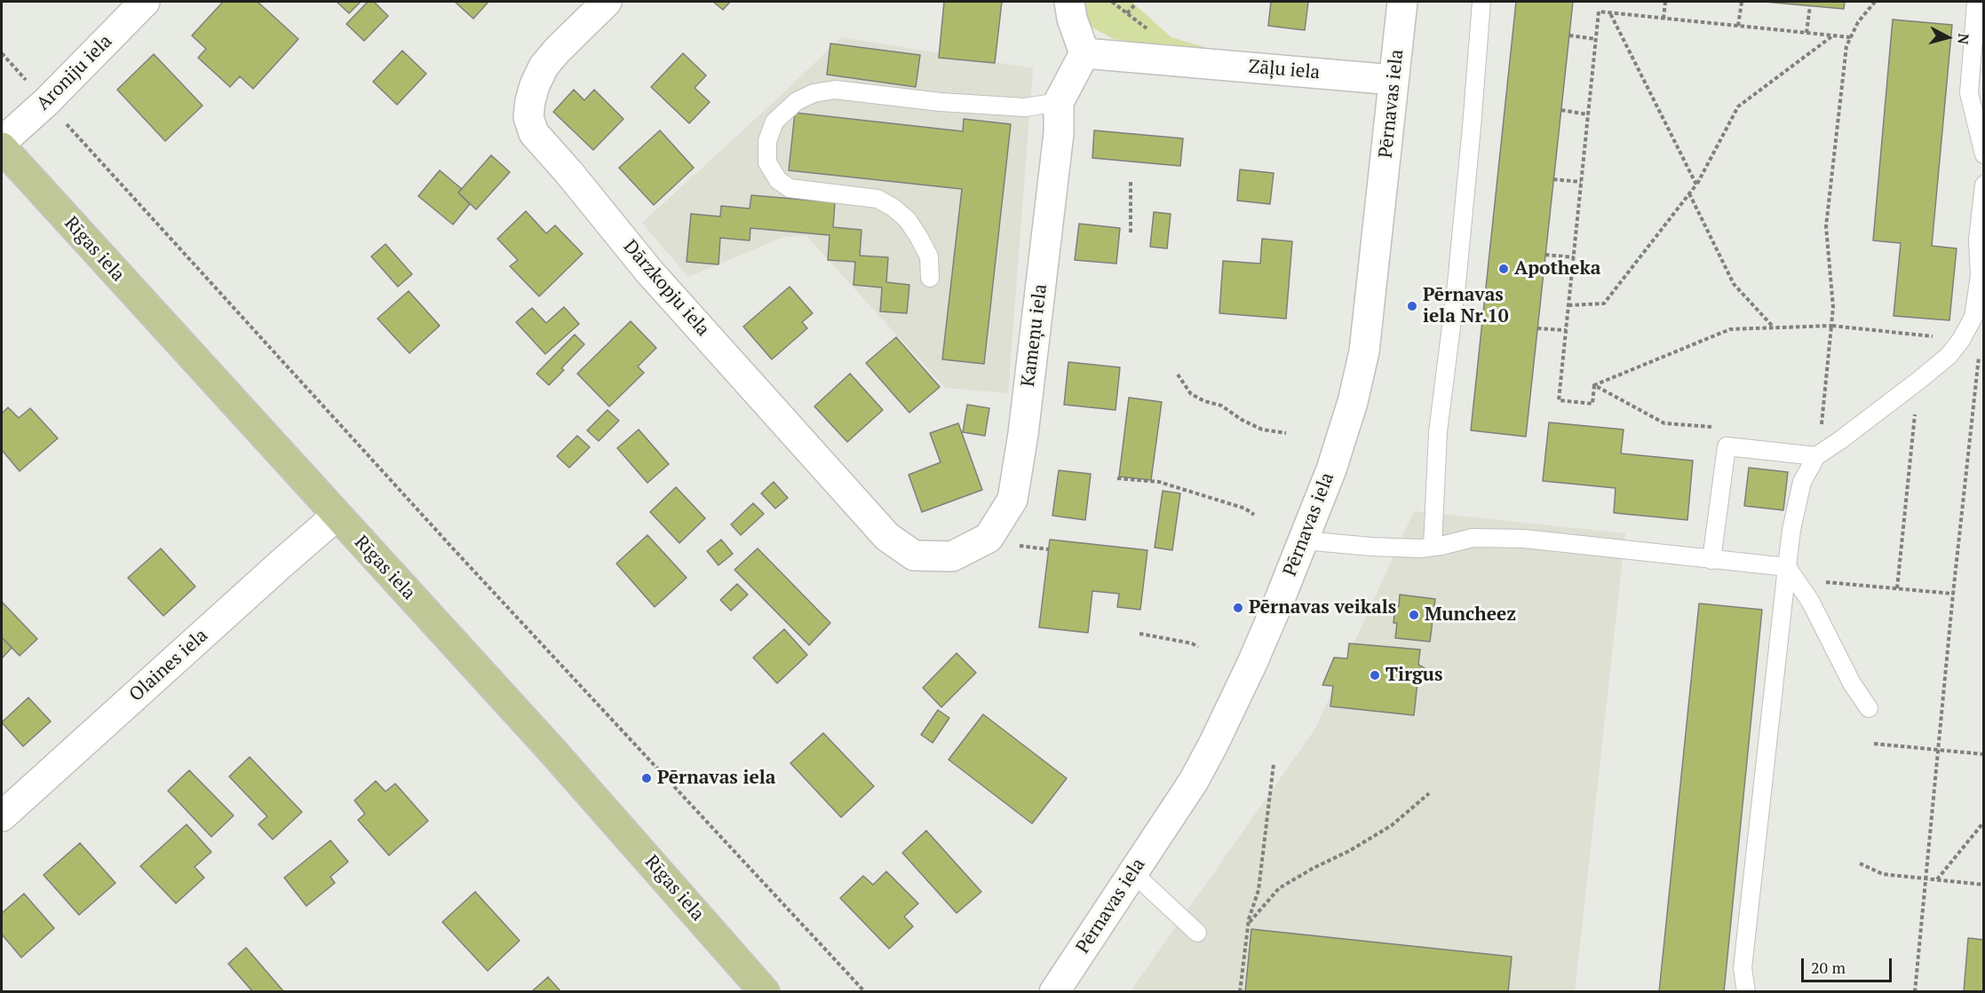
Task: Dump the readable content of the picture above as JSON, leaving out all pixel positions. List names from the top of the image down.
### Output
{
  "streets": {
    "main road": ["Rīgas iela"],
    "street": [
      "Zāļu iela",
      "Aroniju iela",
      "Pērnavas iela",
      "Dārzkopju iela",
      "Kameņu iela",
      "Olaines iela"
    ]
  },
  "crossings": [
    ["Zāļu iela", "Pērnavas iela"],
    ["Zāļu iela", "Kameņu iela"],
    ["Rīgas iela", "Olaines iela"],
    ["Dārzkopju iela", "Kameņu iela"]
  ],
  "places": [
    "Apotheka",
    "Pērnavas iela Nr.10",
    "Pērnavas veikals",
    "Muncheez",
    "Tirgus",
    "Pērnavas iela"
  ],
  "scale_bar": "20 m",
  "north": "right"
}
